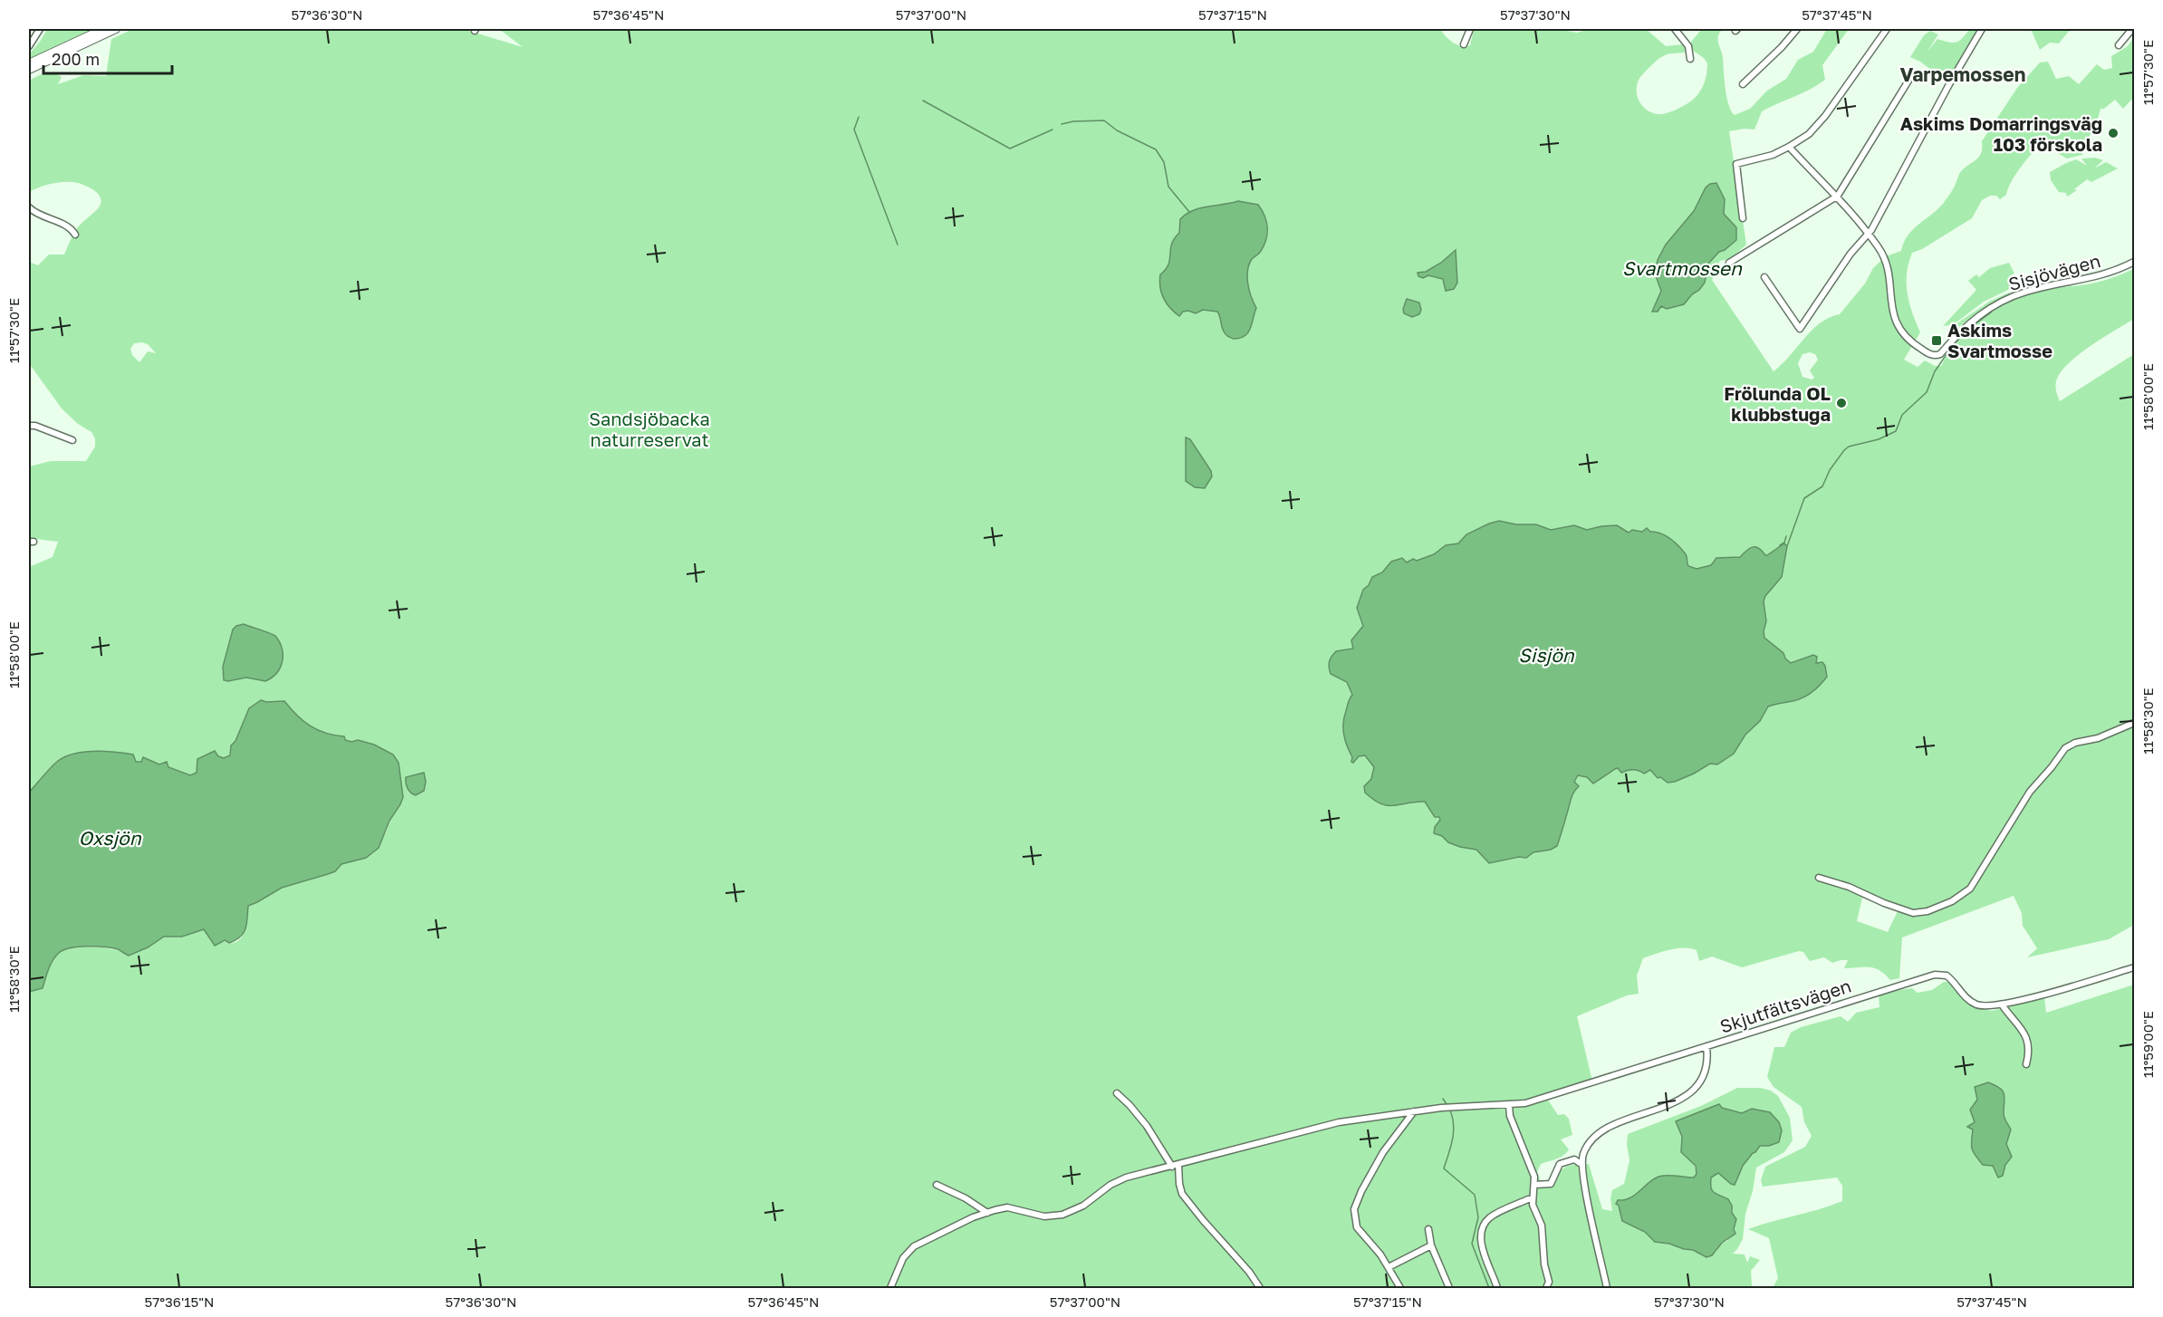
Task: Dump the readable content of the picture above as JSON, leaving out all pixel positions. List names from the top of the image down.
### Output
{
  "streets": {
    "street": ["Sisjövägen", "Skjutfältsvägen"]
  },
  "districts": ["Varpemossen"],
  "water": ["Svartmossen", "Sisjön", "Oxsjön"],
  "parks": ["Sandsjöbacka naturreservat"],
  "places": {
    "other": ["Askims Domarringsväg 103 förskola", "Frölunda OL klubbstuga"],
    "transit": ["Askims Svartmosse"]
  },
  "scale_bar": "200 m",
  "coordinates": [
    "57°36'30\"N",
    "57°36'45\"N",
    "57°37'00\"N",
    "57°37'15\"N",
    "57°37'30\"N",
    "57°37'45\"N",
    "11°57'30\"E",
    "11°58'00\"E",
    "11°58'30\"E",
    "11°59'00\"E",
    "57°36'15\"N"
  ]
}
